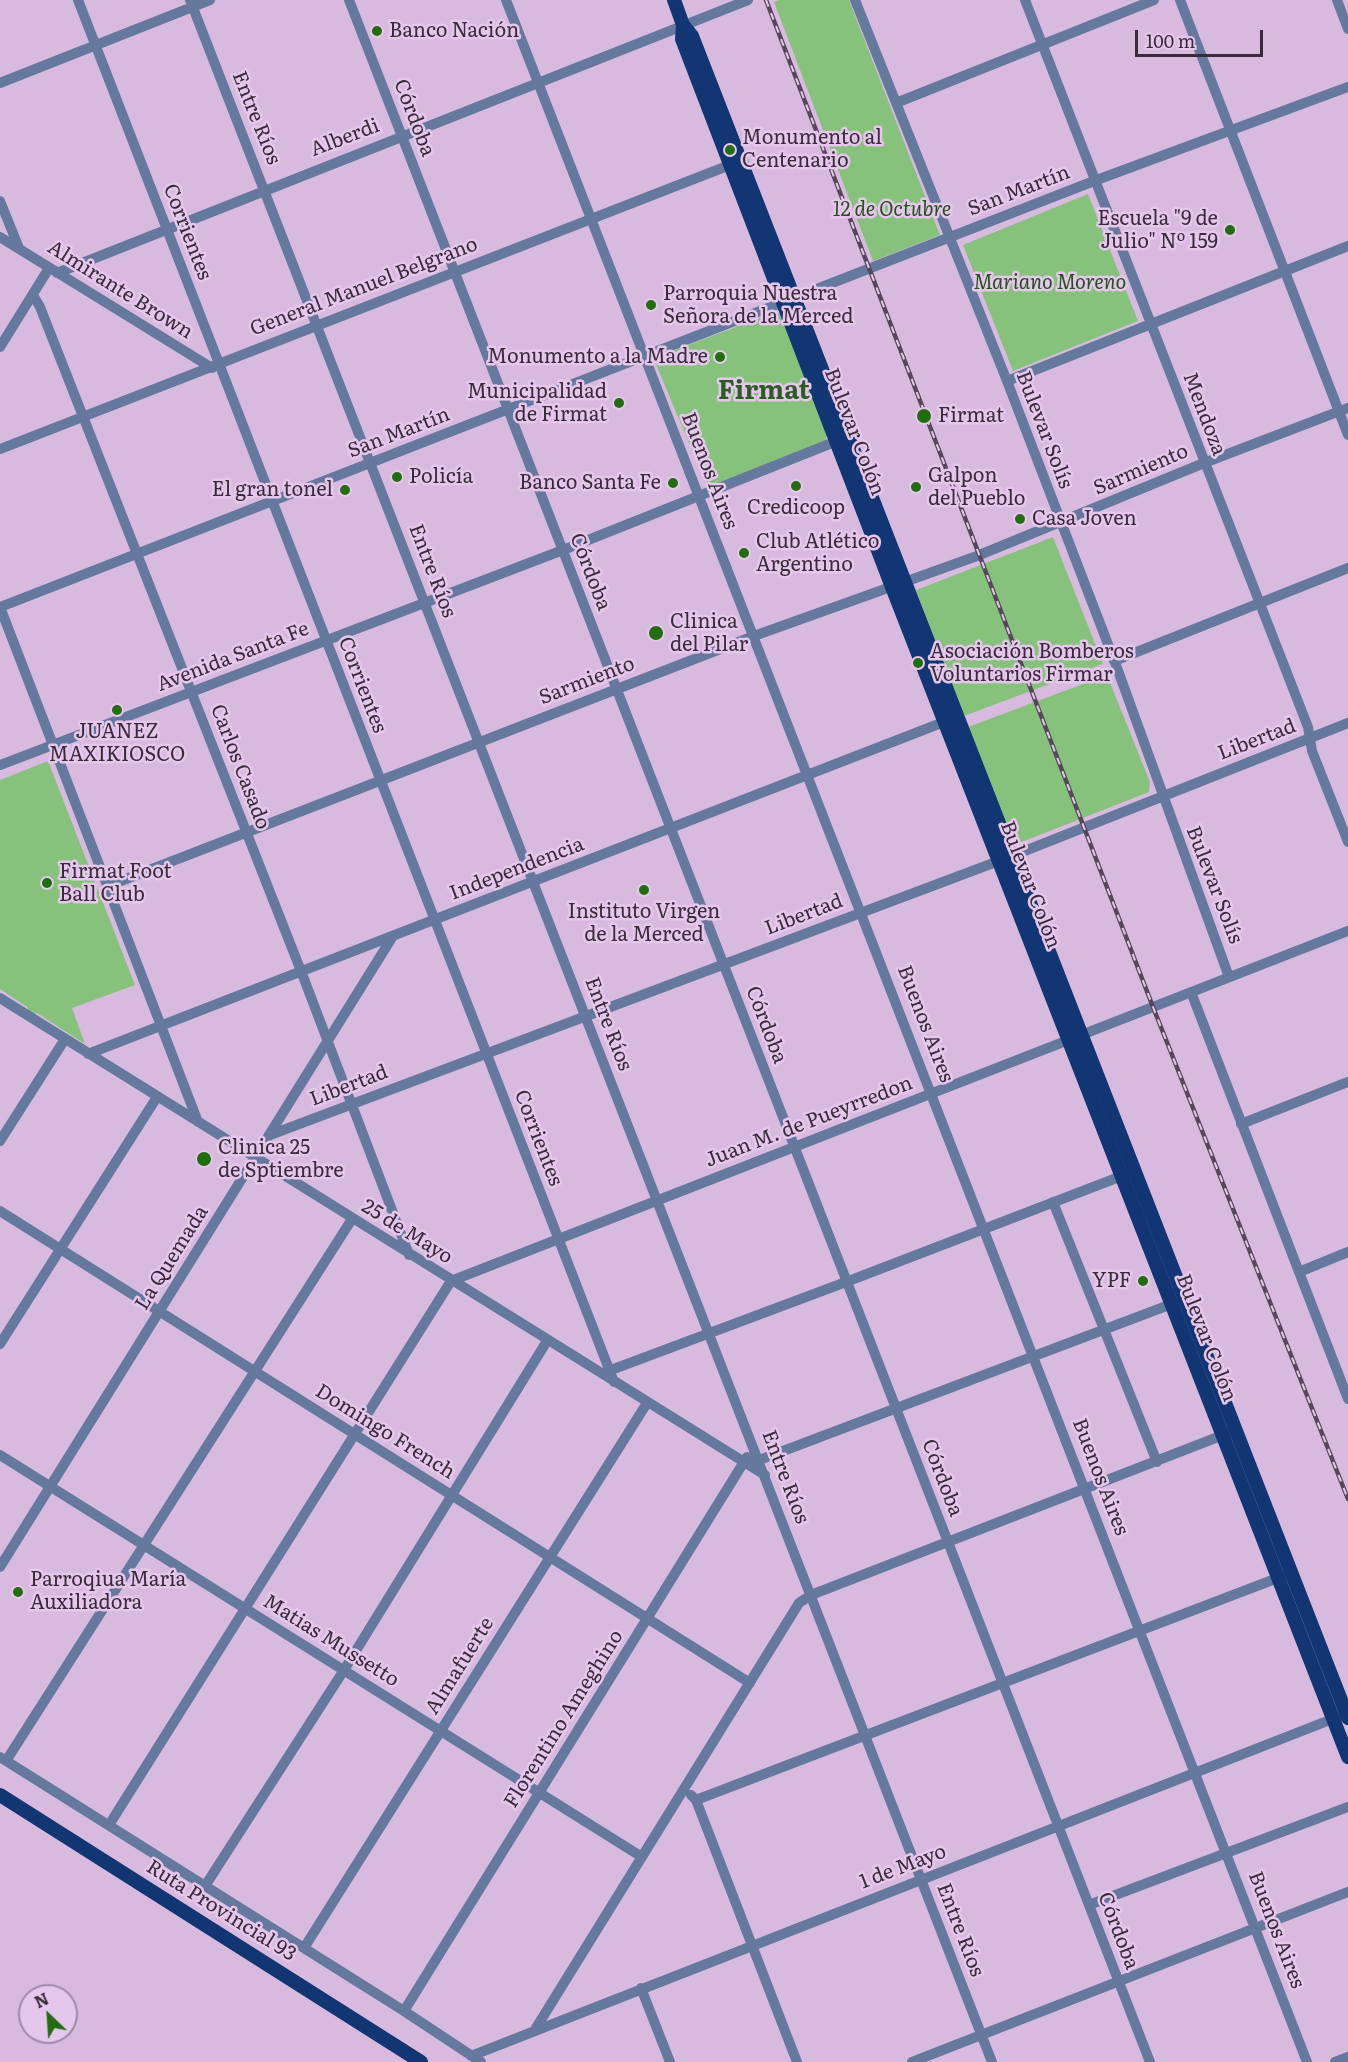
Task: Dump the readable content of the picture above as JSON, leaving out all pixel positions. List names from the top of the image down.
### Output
{
  "streets": {
    "main road": ["Bulevar Colón", "Ruta Provincial 93"],
    "street": [
      "Entre Ríos",
      "Córdoba",
      "Alberdi",
      "San Martín",
      "Corrientes",
      "General Manuel Belgrano",
      "Almirante Brown",
      "Mendoza",
      "Bulevar Solís",
      "Sarmiento",
      "Buenos Aires",
      "Avenida Santa Fe",
      "Libertad",
      "Carlos Casado",
      "Independencia",
      "Juan M. de Pueyrredon",
      "25 de Mayo",
      "La Quemada",
      "Domingo French",
      "Matias Mussetto",
      "Almafuerte",
      "Florentino Ameghino",
      "1 de Mayo"
    ]
  },
  "crossings": [
    ["Entre Ríos", "Alberdi"],
    ["Entre Ríos", "San Martín"],
    ["Entre Ríos", "General Manuel Belgrano"],
    ["Entre Ríos", "Sarmiento"],
    ["Entre Ríos", "Avenida Santa Fe"],
    ["Entre Ríos", "Libertad"],
    ["Entre Ríos", "Independencia"],
    ["Entre Ríos", "Juan M. de Pueyrredon"],
    ["Entre Ríos", "25 de Mayo"],
    ["Entre Ríos", "Florentino Ameghino"],
    ["Entre Ríos", "1 de Mayo"],
    ["Córdoba", "Alberdi"],
    ["Córdoba", "San Martín"],
    ["Córdoba", "General Manuel Belgrano"],
    ["Córdoba", "Sarmiento"],
    ["Córdoba", "Avenida Santa Fe"],
    ["Córdoba", "Libertad"],
    ["Córdoba", "Independencia"],
    ["Córdoba", "Juan M. de Pueyrredon"],
    ["Córdoba", "1 de Mayo"],
    ["Alberdi", "Corrientes"],
    ["Alberdi", "Almirante Brown"],
    ["Alberdi", "Bulevar Colón"],
    ["Alberdi", "Buenos Aires"],
    ["San Martín", "Corrientes"],
    ["San Martín", "Mendoza"],
    ["San Martín", "Bulevar Solís"],
    ["San Martín", "Bulevar Colón"],
    ["San Martín", "Buenos Aires"],
    ["San Martín", "Carlos Casado"],
    ["Corrientes", "General Manuel Belgrano"],
    ["Corrientes", "Almirante Brown"],
    ["Corrientes", "Sarmiento"],
    ["Corrientes", "Avenida Santa Fe"],
    ["Corrientes", "Libertad"],
    ["Corrientes", "Independencia"],
    ["Corrientes", "Juan M. de Pueyrredon"],
    ["Corrientes", "25 de Mayo"],
    ["General Manuel Belgrano", "Almirante Brown"],
    ["General Manuel Belgrano", "Bulevar Colón"],
    ["General Manuel Belgrano", "Buenos Aires"],
    ["General Manuel Belgrano", "Carlos Casado"],
    ["Mendoza", "Sarmiento"],
    ["Mendoza", "Libertad"],
    ["Bulevar Solís", "Sarmiento"],
    ["Bulevar Solís", "Libertad"],
    ["Bulevar Solís", "Juan M. de Pueyrredon"],
    ["Bulevar Colón", "Sarmiento"],
    ["Bulevar Colón", "Avenida Santa Fe"],
    ["Bulevar Colón", "Libertad"],
    ["Bulevar Colón", "Independencia"],
    ["Bulevar Colón", "Juan M. de Pueyrredon"],
    ["Bulevar Colón", "1 de Mayo"],
    ["Sarmiento", "Buenos Aires"],
    ["Sarmiento", "Carlos Casado"],
    ["Buenos Aires", "Avenida Santa Fe"],
    ["Buenos Aires", "Libertad"],
    ["Buenos Aires", "Independencia"],
    ["Buenos Aires", "Juan M. de Pueyrredon"],
    ["Buenos Aires", "1 de Mayo"],
    ["Avenida Santa Fe", "Carlos Casado"],
    ["Libertad", "Carlos Casado"],
    ["Libertad", "La Quemada"],
    ["Carlos Casado", "Independencia"],
    ["Carlos Casado", "25 de Mayo"],
    ["Carlos Casado", "La Quemada"],
    ["Independencia", "25 de Mayo"],
    ["Independencia", "La Quemada"],
    ["Juan M. de Pueyrredon", "25 de Mayo"],
    ["25 de Mayo", "La Quemada"],
    ["25 de Mayo", "Almafuerte"],
    ["25 de Mayo", "Florentino Ameghino"],
    ["La Quemada", "Domingo French"],
    ["La Quemada", "Matias Mussetto"],
    ["Domingo French", "Almafuerte"],
    ["Domingo French", "Florentino Ameghino"],
    ["Matias Mussetto", "Almafuerte"],
    ["Matias Mussetto", "Florentino Ameghino"]
  ],
  "districts": ["Firmat"],
  "parks": ["12 de Octubre", "Mariano Moreno"],
  "places": [
    "Banco Nación",
    "Monumento al Centenario",
    "Escuela \"9 de Julio\" Nº 159",
    "Parroquia Nuestra Señora de la Merced",
    "Monumento a la Madre",
    "Municipalidad de Firmat",
    "Firmat",
    "Policía",
    "Banco Santa Fe",
    "Credicoop",
    "Galpon del Pueblo",
    "El gran tonel",
    "Casa Joven",
    "Club Atlético Argentino",
    "Clinica del Pilar",
    "Asociación Bomberos Voluntarios Firmar",
    "JUANEZ MAXIKIOSCO",
    "Firmat Foot Ball Club",
    "Instituto Virgen de la Merced",
    "Clinica 25 de Sptiembre",
    "YPF",
    "Parroqiua María Auxiliadora"
  ],
  "scale_bar": "100 m",
  "north": "top left"
}
